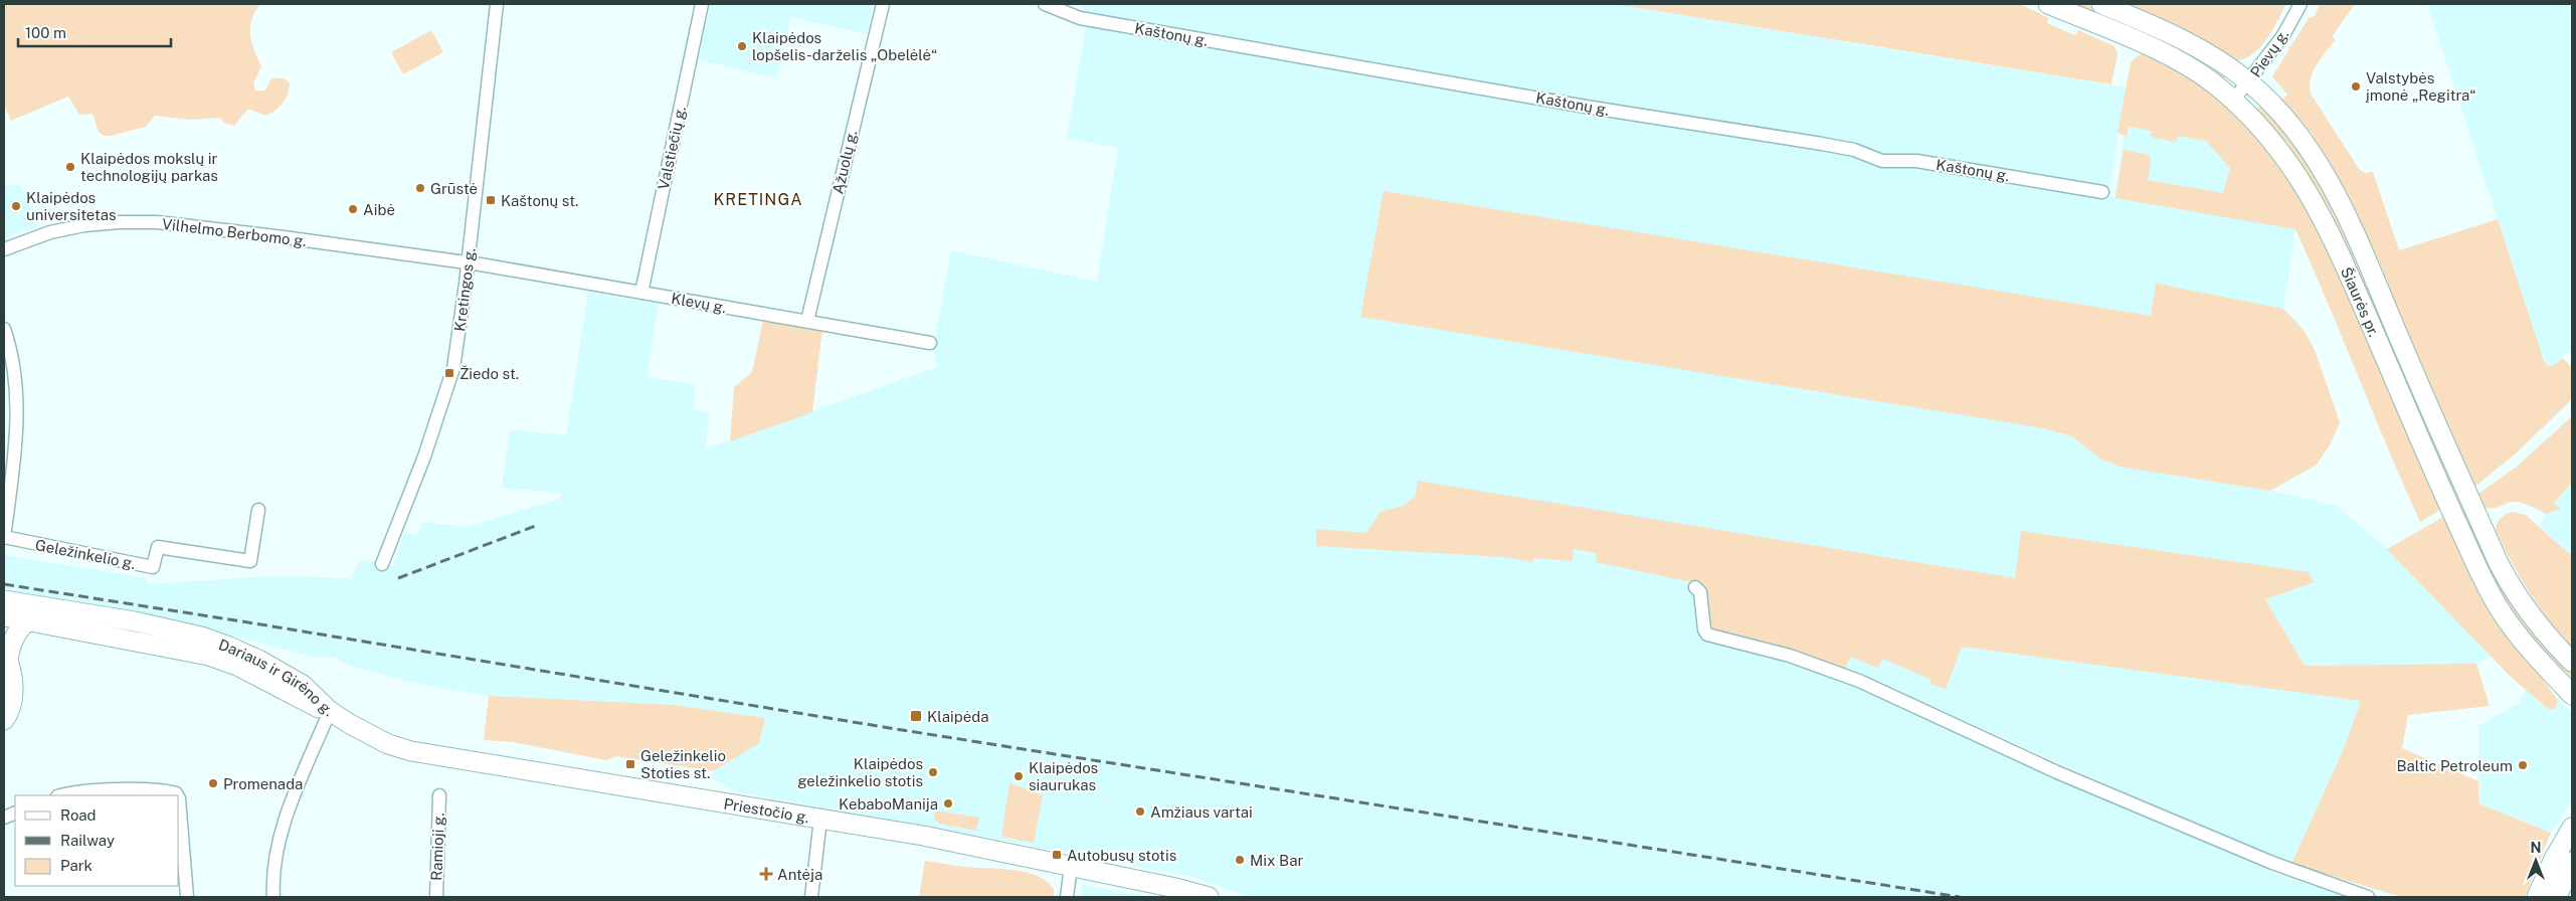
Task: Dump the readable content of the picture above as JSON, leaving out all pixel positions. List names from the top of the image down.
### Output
{
  "streets": {
    "main road": ["Šiaurės pr.", "Dariaus ir Girėno g.", "Priestočio g."],
    "street": [
      "Kaštonų g.",
      "Pievų g.",
      "Valstiečių g.",
      "Ąžuolų g.",
      "Vilhelmo Berbomo g.",
      "Kretingos g.",
      "Klevų g.",
      "Geležinkelio g.",
      "Ramioji g."
    ]
  },
  "crossings": [
    ["Pievų g.", "Šiaurės pr."],
    ["Valstiečių g.", "Klevų g."],
    ["Ąžuolų g.", "Klevų g."],
    ["Vilhelmo Berbomo g.", "Kretingos g."],
    ["Vilhelmo Berbomo g.", "Klevų g."],
    ["Kretingos g.", "Klevų g."],
    ["Dariaus ir Girėno g.", "Priestočio g."]
  ],
  "districts": ["KRETINGA"],
  "places": {
    "other": [
      "Klaipėdos lopšelis-darželis „Obelėlė“",
      "Valstybės įmonė „Regitra“",
      "Klaipėdos mokslų ir technologijų parkas",
      "Grūstė",
      "Klaipėdos universitetas",
      "Aibė",
      "Baltic Petroleum",
      "Klaipėdos geležinkelio stotis",
      "Klaipėdos siaurukas",
      "Promenada",
      "KebaboManija",
      "Amžiaus vartai",
      "Mix Bar"
    ],
    "transit": [
      "Kaštonų st.",
      "Žiedo st.",
      "Klaipėda",
      "Geležinkelio Stoties st.",
      "Autobusų stotis"
    ],
    "health": ["Antėja"]
  },
  "legend": ["Road", "Railway", "Park"],
  "scale_bar": "100 m",
  "north": "top"
}
